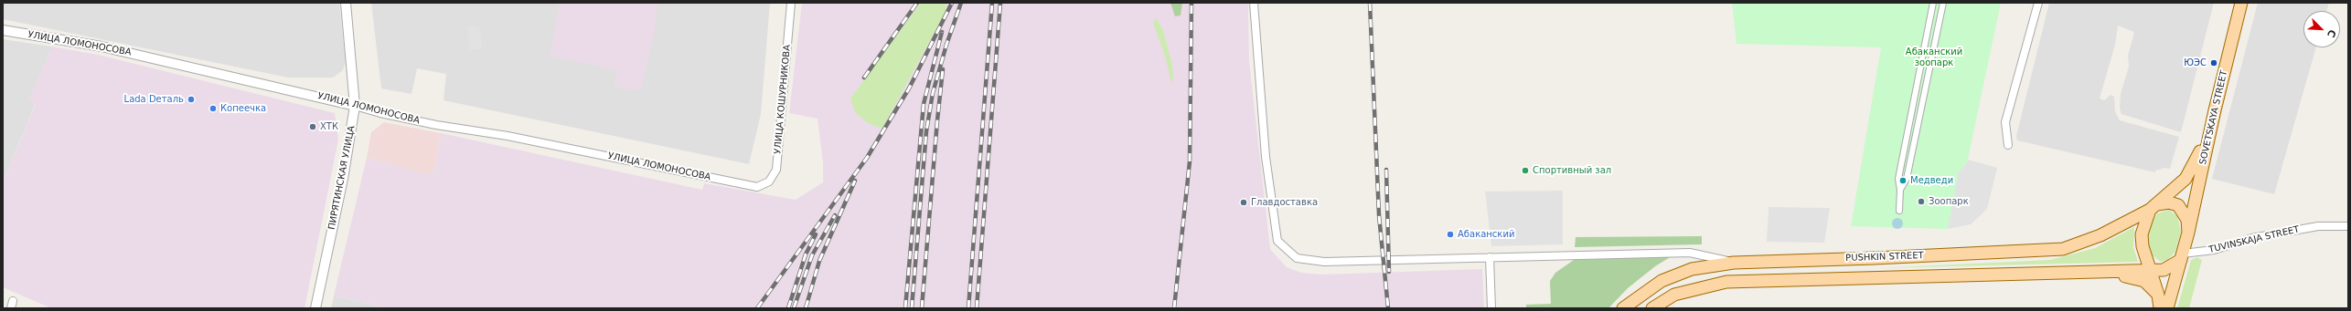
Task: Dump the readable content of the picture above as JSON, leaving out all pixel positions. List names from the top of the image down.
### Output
{
  "streets": {
    "main road": ["SOVETSKAYA STREET", "PUSHKIN STREET"],
    "street": [
      "УЛИЦА ЛОМОНОСОВА",
      "УЛИЦА КОШУРНИКОВА",
      "ПИРЯТИНСКАЯ УЛИЦА",
      "TUVINSKAJA STREET"
    ]
  },
  "crossings": [
    ["УЛИЦА ЛОМОНОСОВА", "УЛИЦА КОШУРНИКОВА"],
    ["УЛИЦА ЛОМОНОСОВА", "ПИРЯТИНСКАЯ УЛИЦА"],
    ["SOVETSKAYA STREET", "TUVINSKAJA STREET"],
    ["SOVETSKAYA STREET", "PUSHKIN STREET"],
    ["TUVINSKAJA STREET", "PUSHKIN STREET"]
  ],
  "parks": ["Абаканский зоопарк"],
  "places": [
    "ЮЭС",
    "Lada Dеталь",
    "Копеечка",
    "ХТК",
    "Спортивный зал",
    "Медведи",
    "Зоопарк",
    "Главдоставка",
    "Абаканский"
  ],
  "north": "bottom right"
}
